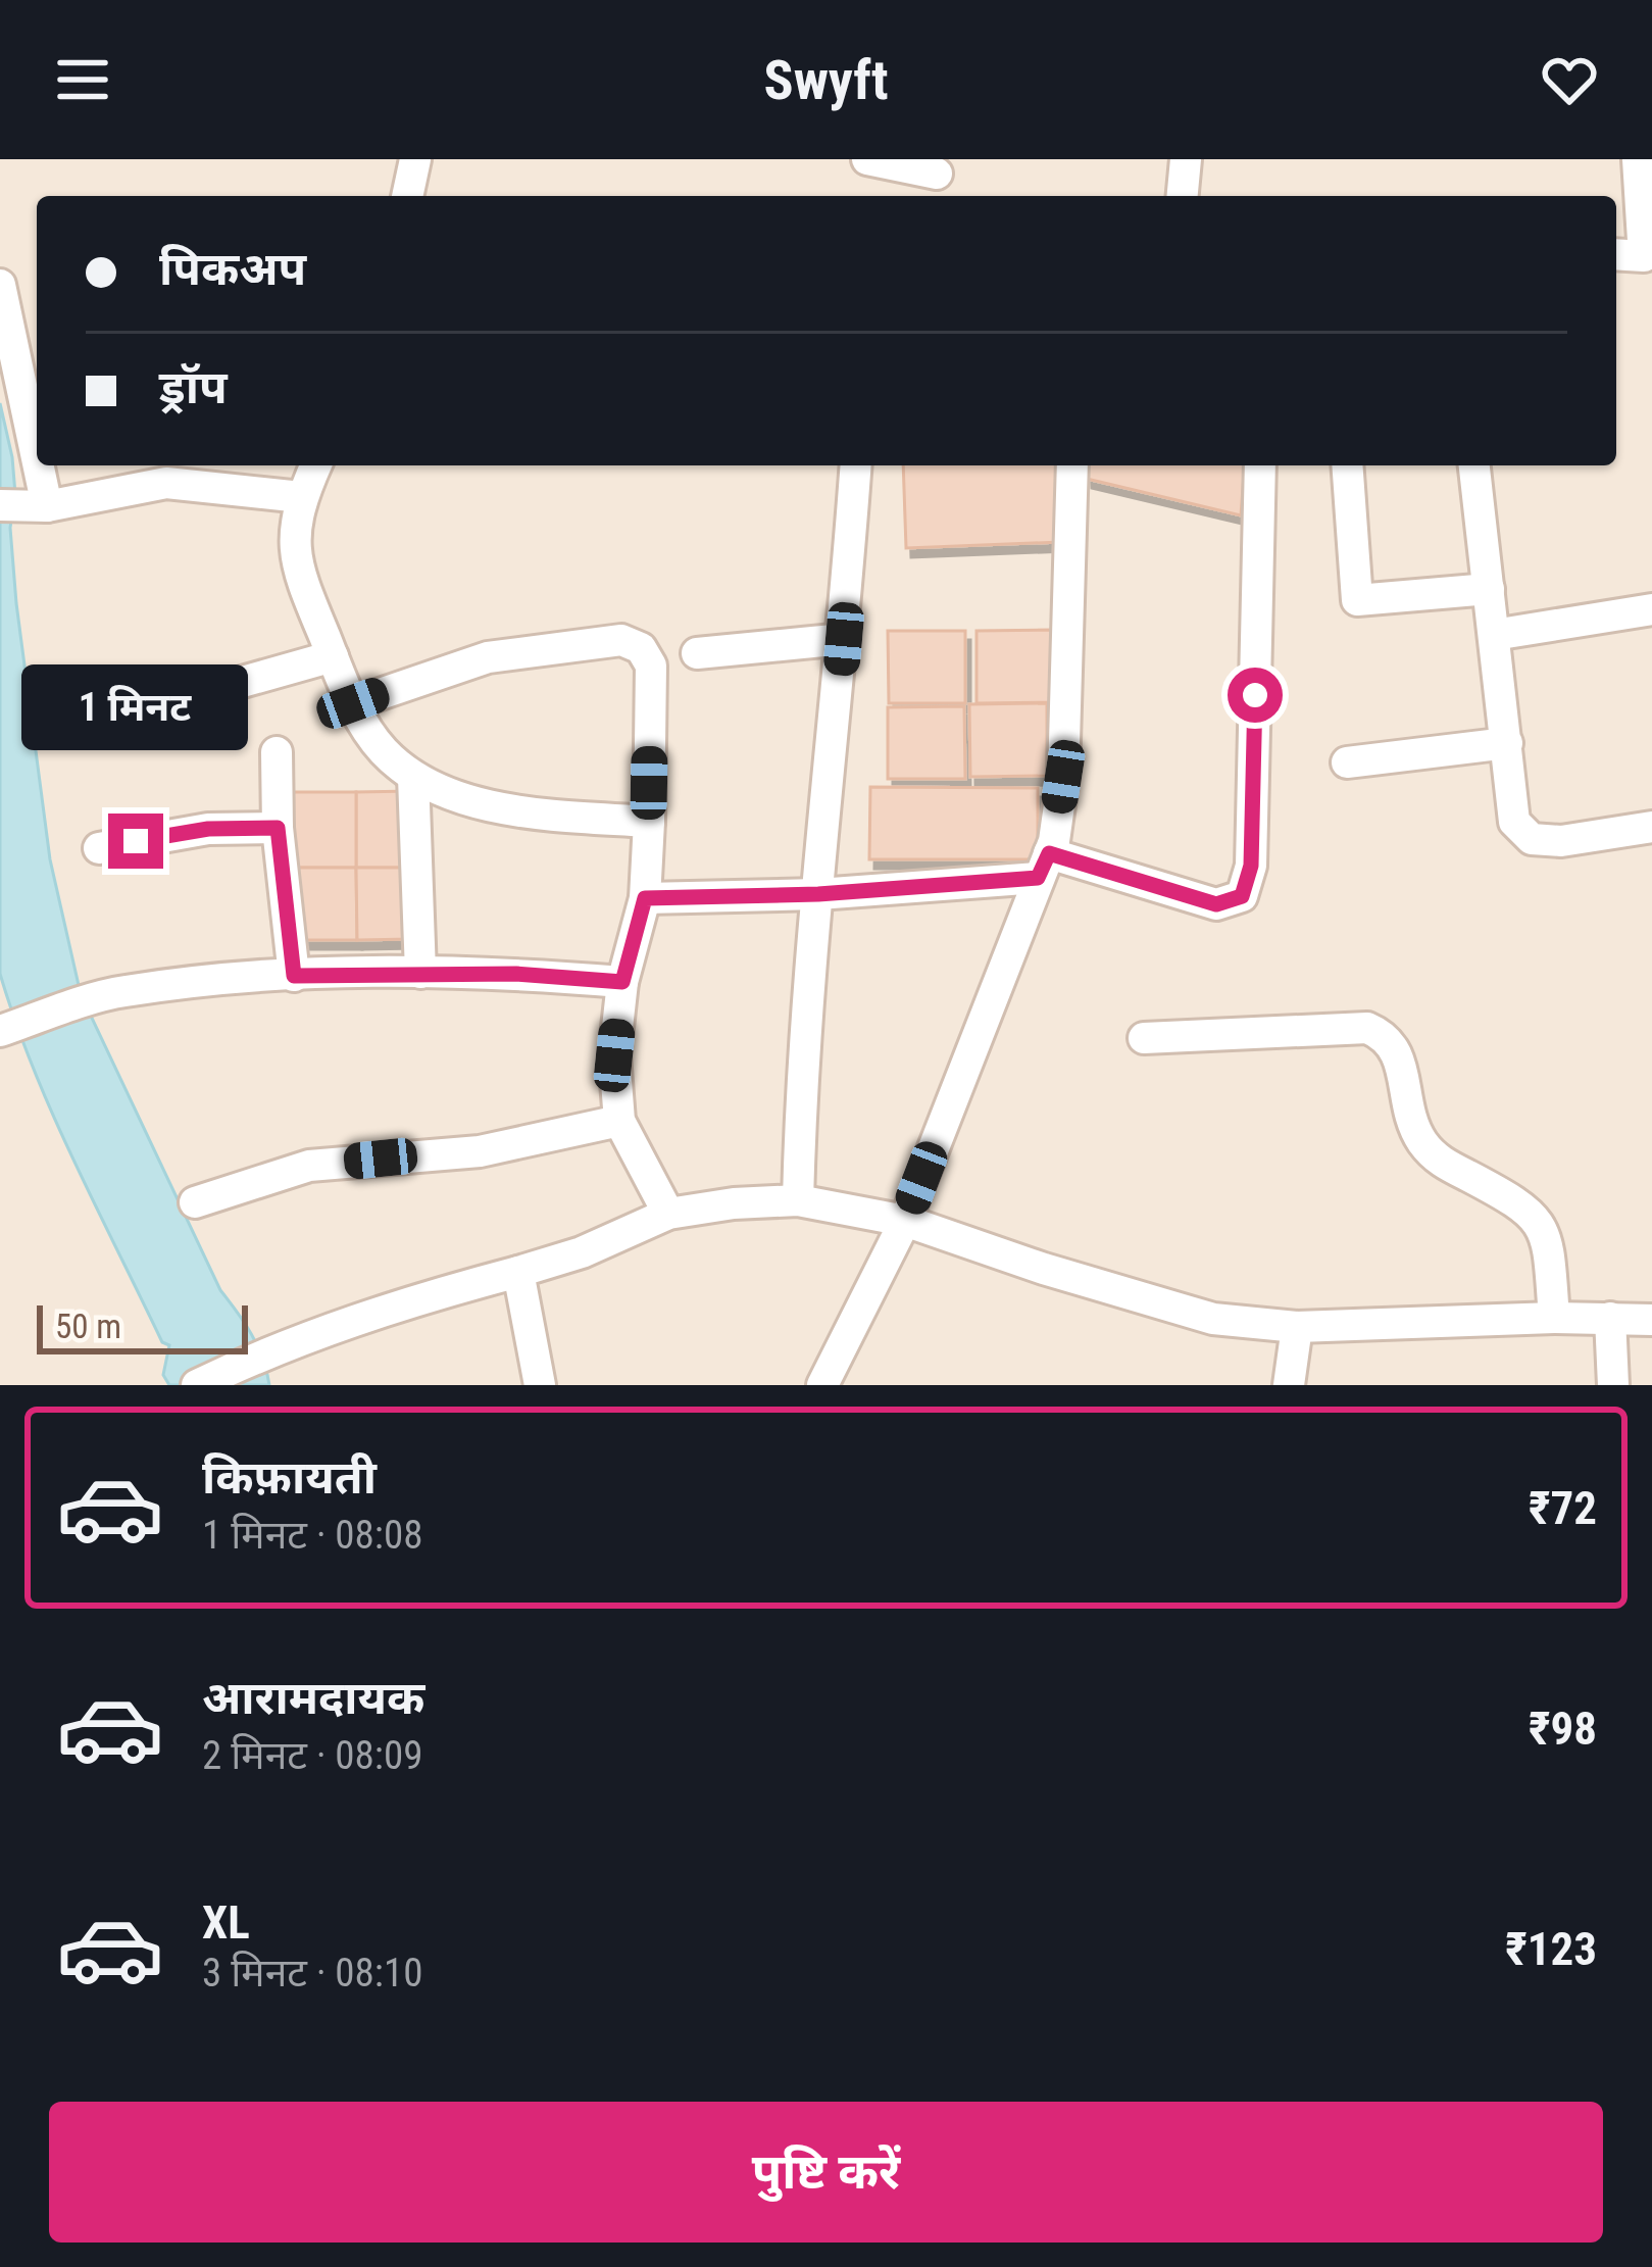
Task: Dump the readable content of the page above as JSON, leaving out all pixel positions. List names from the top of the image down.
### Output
{
  "scale_bar": "50 m",
  "page": {
    "header": "Swyft",
    "banner": ["पिकअप", "ड्रॉप"],
    "bubble": "1 मिनट",
    "scale": "50 m",
    "list": [
      {
        "name": "किफ़ायती",
        "note": "1 मिनट · 08:08",
        "value": "₹72"
      },
      {
        "name": "आरामदायक",
        "note": "2 मिनट · 08:09",
        "value": "₹98"
      },
      {
        "name": "XL",
        "note": "3 मिनट · 08:10",
        "value": "₹123"
      }
    ],
    "buttons": "पुष्टि करें"
  }
}
